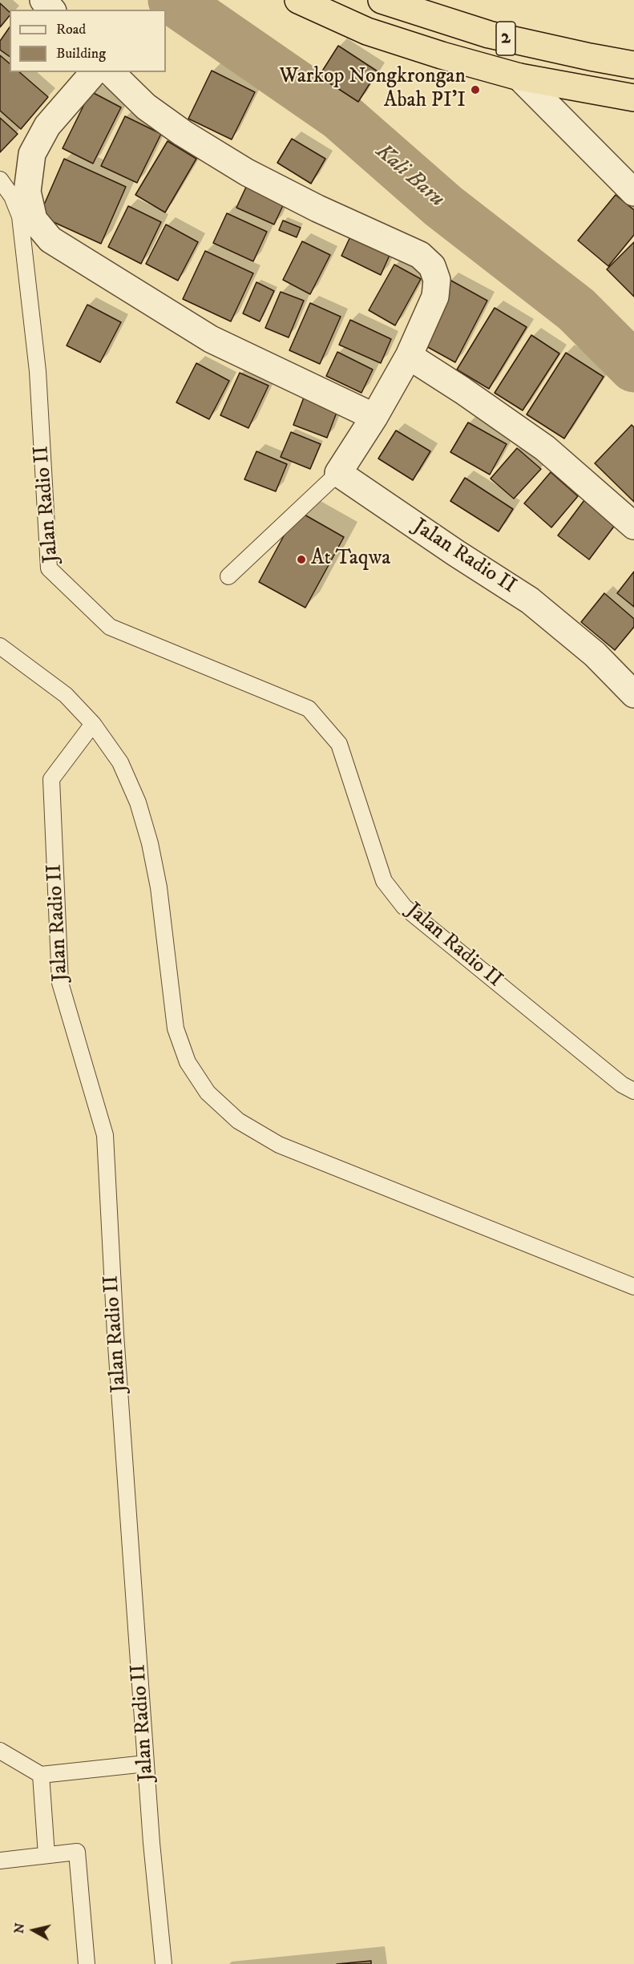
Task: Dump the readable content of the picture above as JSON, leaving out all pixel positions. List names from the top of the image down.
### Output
{
  "streets": {
    "highway": ["2"],
    "street": ["Jalan Radio II"]
  },
  "water": ["Kali Baru"],
  "places": ["Warkop Nongkrongan Abah PI'I", "At Taqwa"],
  "legend": ["Road", "Building"],
  "north": "left"
}
